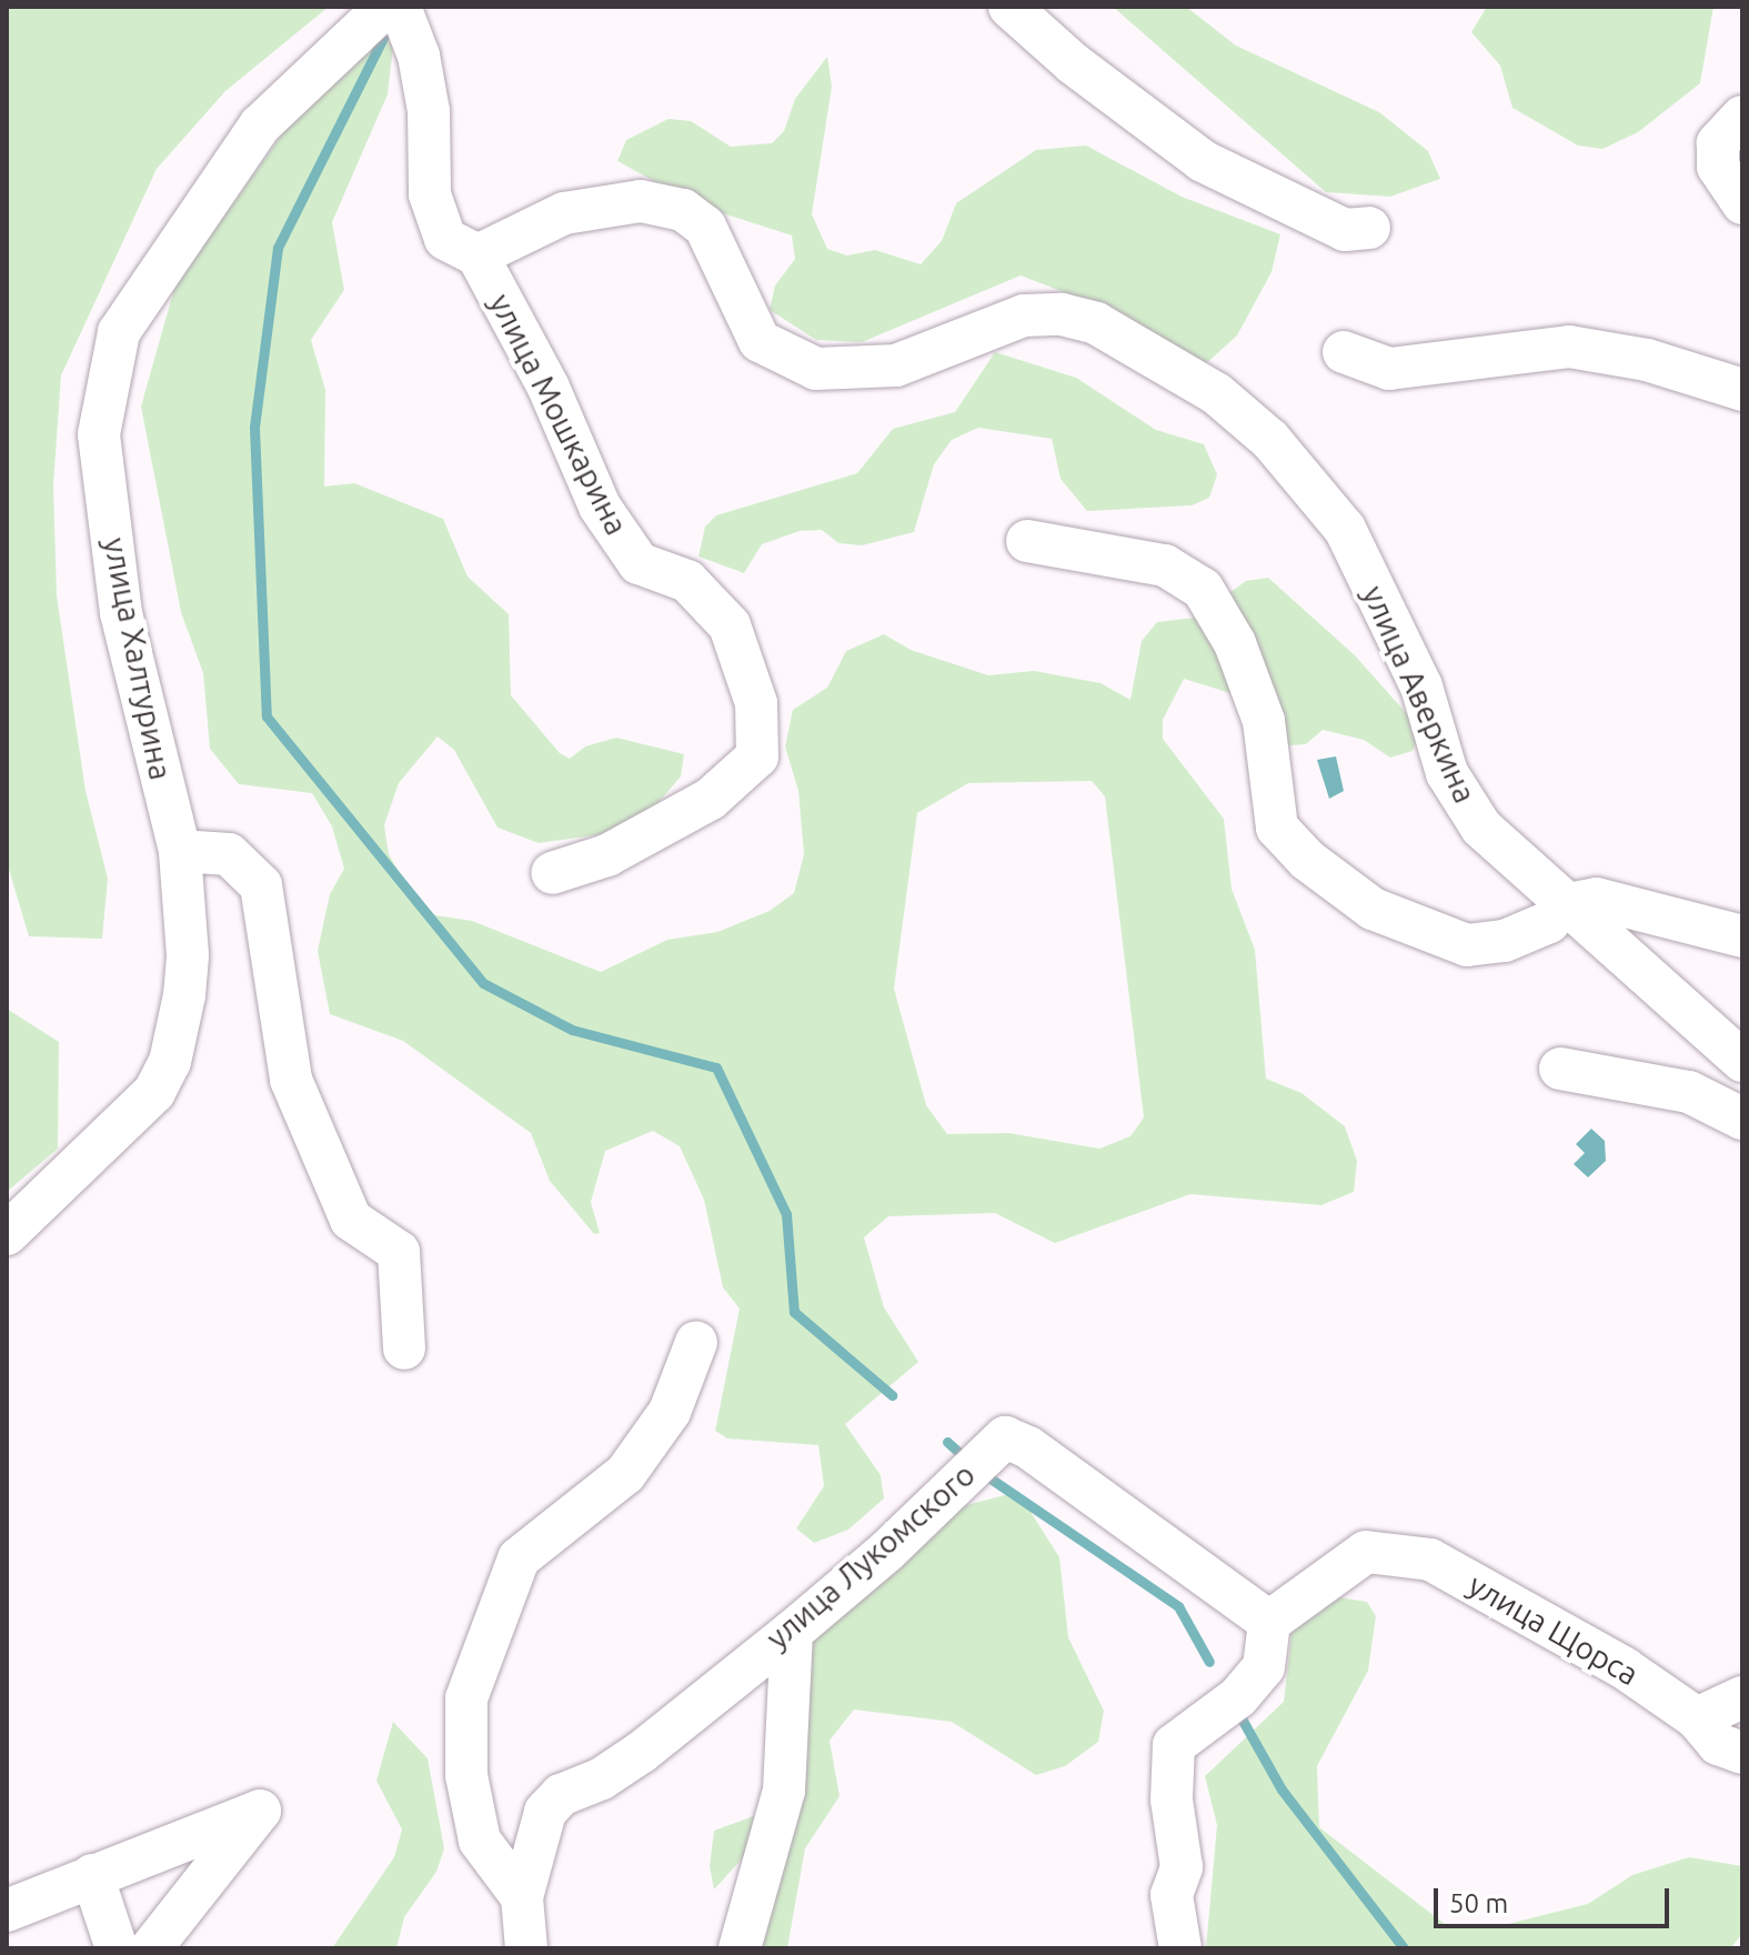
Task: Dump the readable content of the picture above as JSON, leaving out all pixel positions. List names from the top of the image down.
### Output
{
  "streets": {
    "street": [
      "улица Мошкарина",
      "улица Халтурина",
      "улица Аверкина",
      "улица Лукомского",
      "улица Щорса"
    ]
  },
  "crossings": [
    ["улица Мошкарина", "улица Аверкина"],
    ["улица Лукомского", "улица Щорса"]
  ],
  "scale_bar": "50 m"
}
